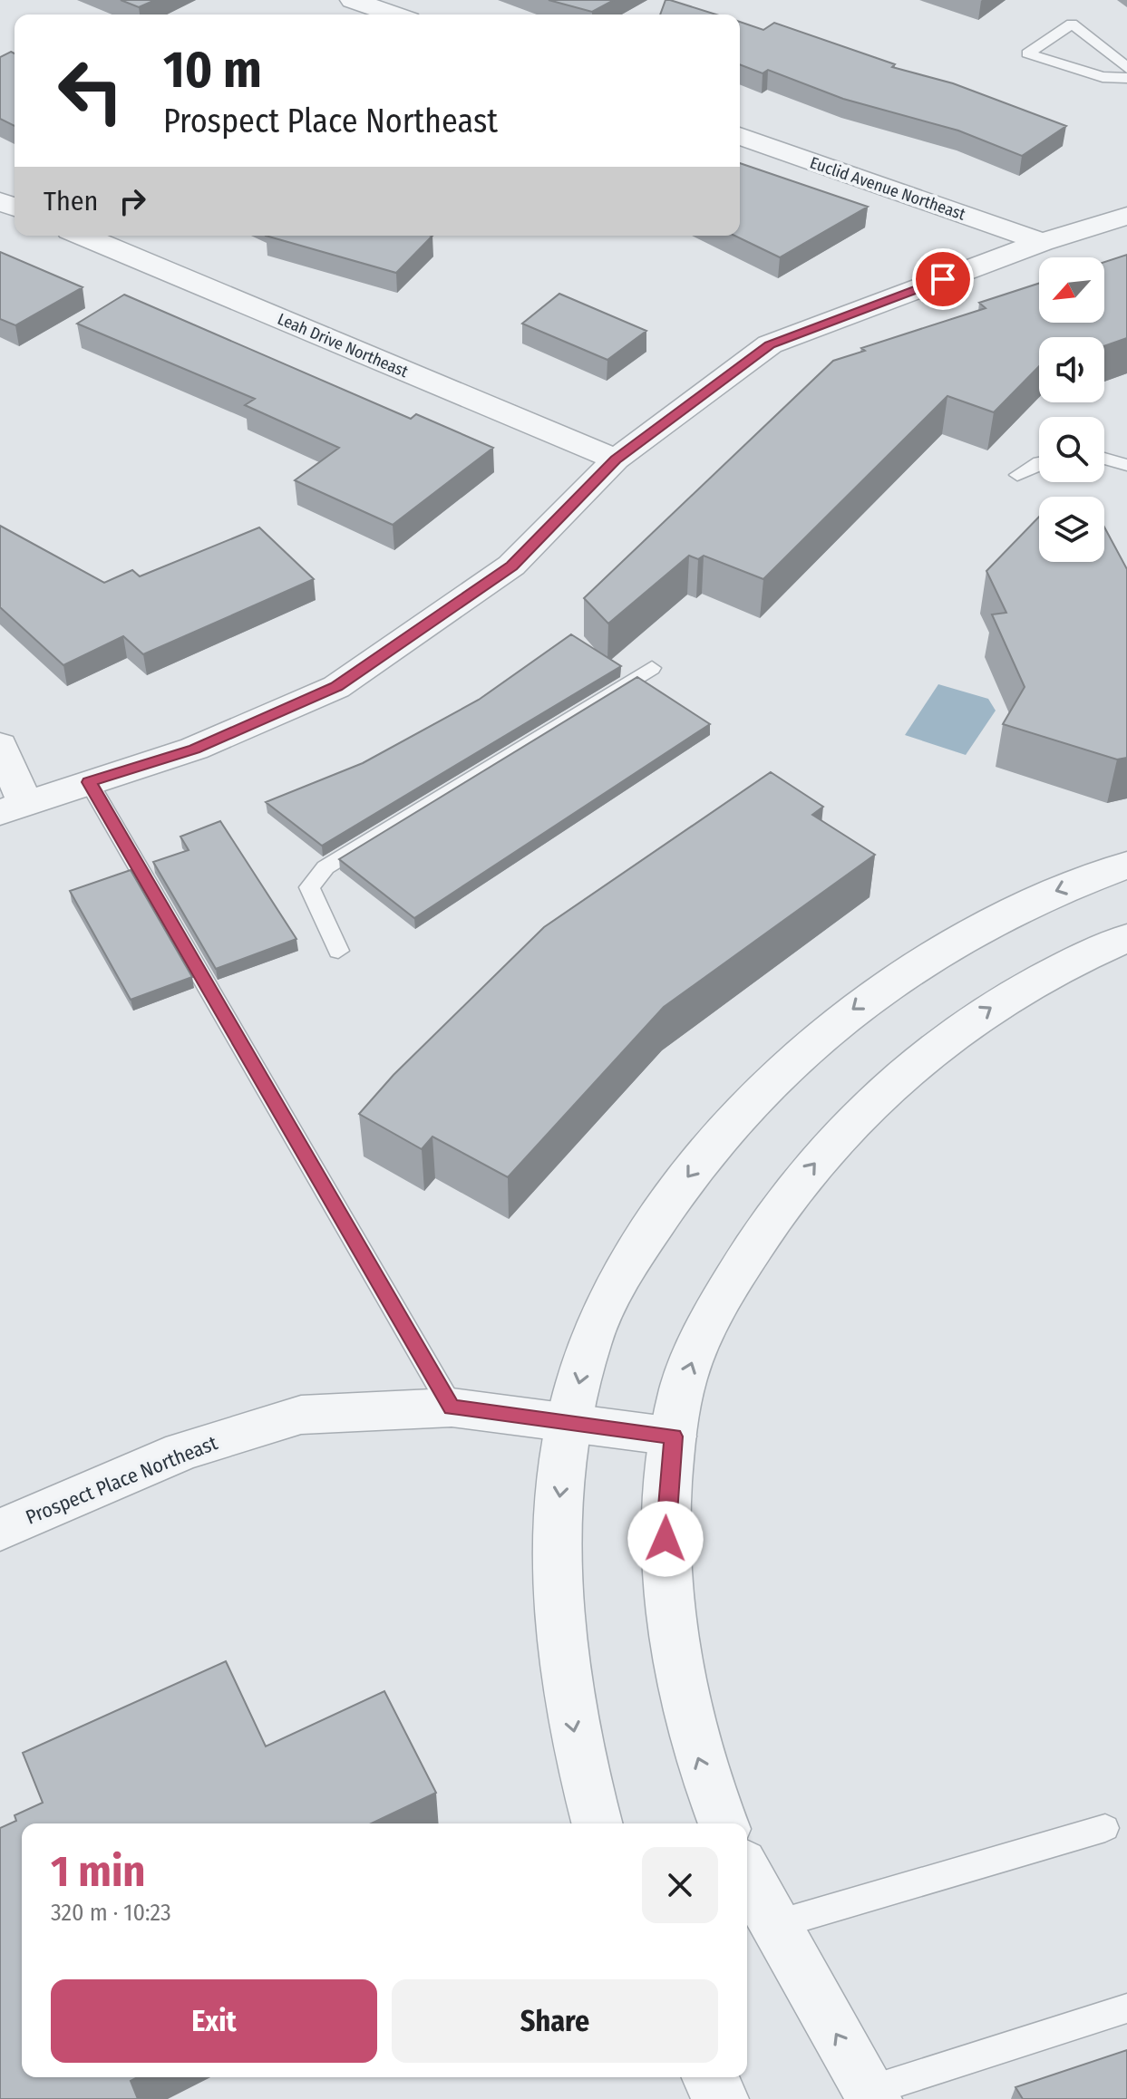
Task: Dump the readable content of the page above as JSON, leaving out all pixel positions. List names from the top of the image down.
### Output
{
  "streets": {
    "street": ["Euclid Avenue Northeast", "Leah Drive Northeast", "Prospect Place Northeast"]
  },
  "north": "bottom left",
  "page": {
    "turn": ["10 m", "Prospect Place Northeast"],
    "then": "Then",
    "heading": ["1 min", "320 m · 10:23"],
    "buttons": ["Exit", "Share"]
  }
}
